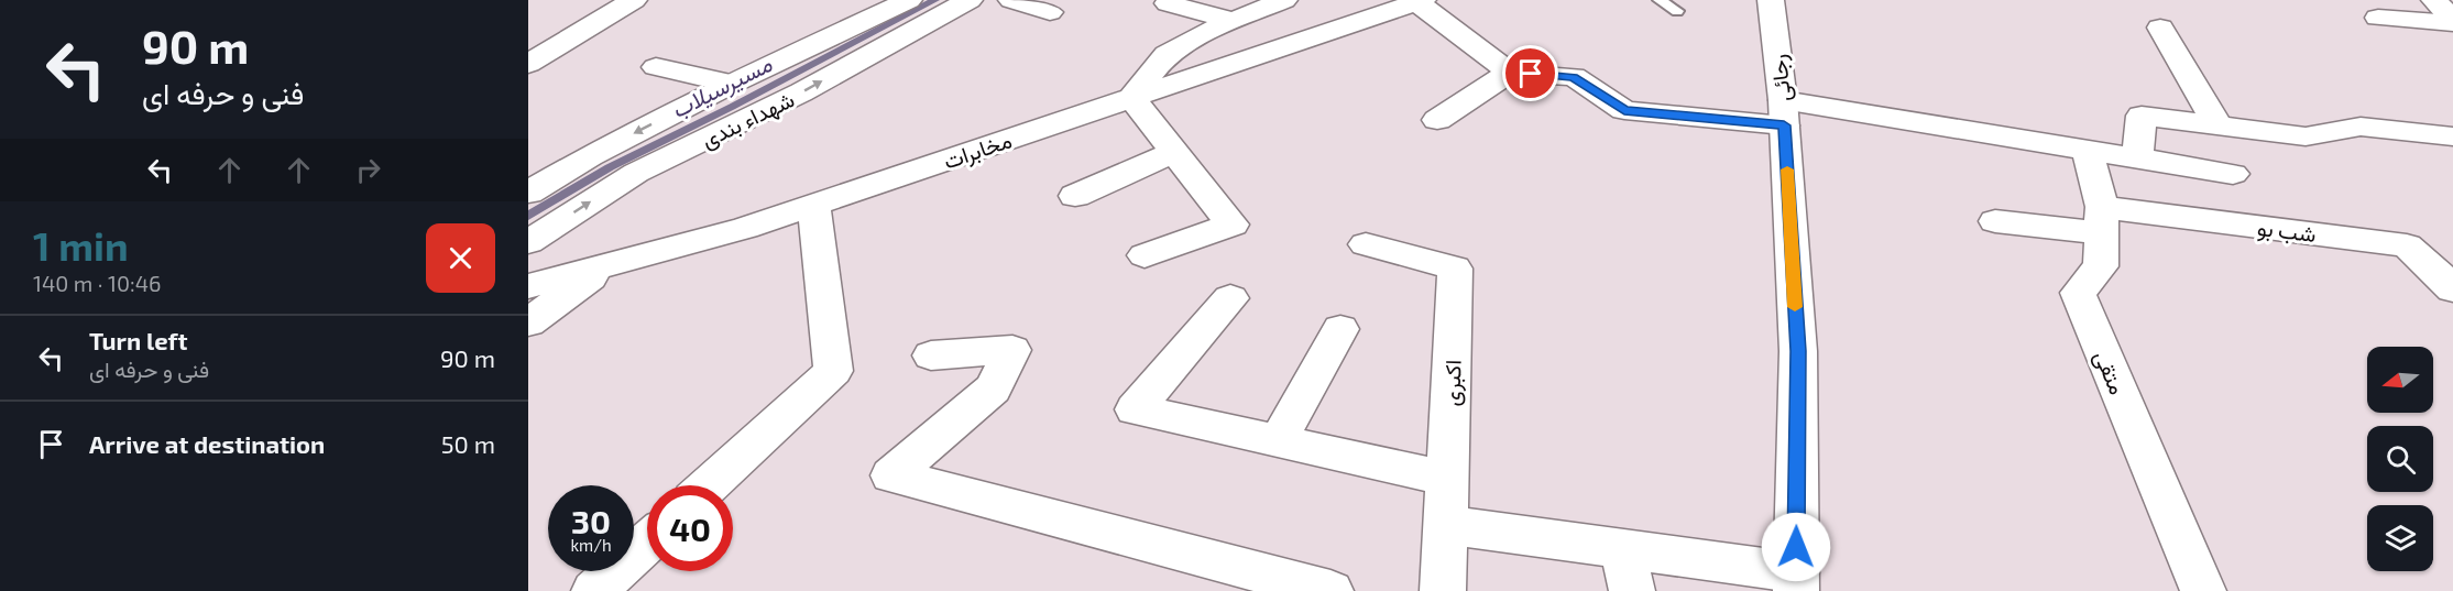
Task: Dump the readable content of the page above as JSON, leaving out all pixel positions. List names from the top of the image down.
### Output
{
  "streets": {
    "street": [
      "رجائی",
      "شهداء بندی",
      "مخابرات",
      "شب بو",
      "متقی",
      "اکبری"
    ]
  },
  "crossings": [
    ["شب بو", "متقی"]
  ],
  "water": ["مسیرسیلاب"],
  "north": "left",
  "page": {
    "turn": ["90 m", "فنی و حرفه ای"],
    "heading": ["1 min", "140 m · 10:46"],
    "list": [
      {
        "name": "Turn left",
        "note": "فنی و حرفه ای",
        "value": "90 m"
      },
      {
        "name": "Arrive at destination",
        "value": "50 m"
      }
    ],
    "speed": "30 km/h",
    "limit": "40"
  }
}
